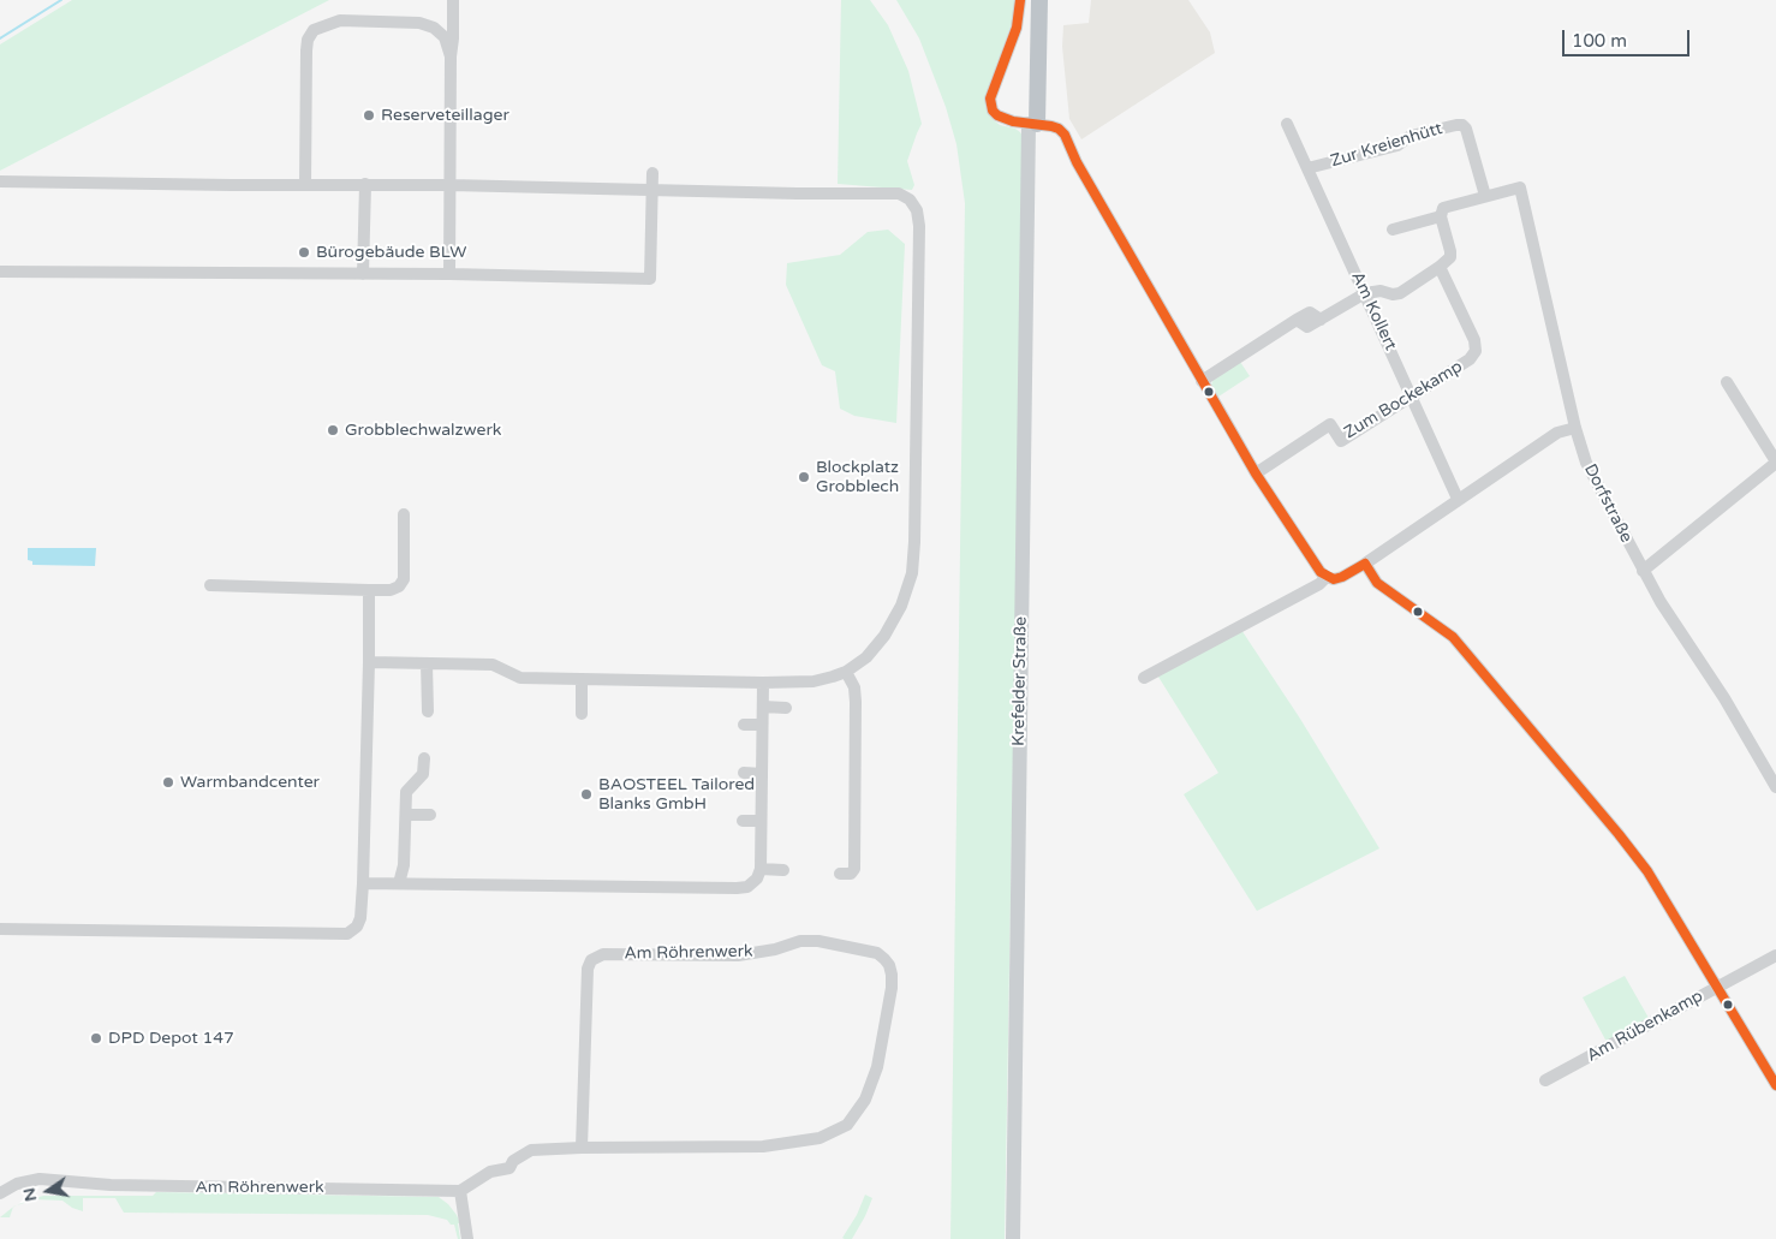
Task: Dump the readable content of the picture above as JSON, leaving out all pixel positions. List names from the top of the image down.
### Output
{
  "streets": {
    "highway": ["Krefelder Straße"],
    "street": [
      "Zur Kreienhütt",
      "Am Kollert",
      "Zum Bockekamp",
      "Dorfstraße",
      "Am Röhrenwerk",
      "Am Rübenkamp"
    ]
  },
  "crossings": [
    ["Zur Kreienhütt", "Am Kollert"],
    ["Zur Kreienhütt", "Dorfstraße"],
    ["Am Kollert", "Zum Bockekamp"]
  ],
  "places": [
    "Reserveteillager",
    "Bürogebäude BLW",
    "Grobblechwalzwerk",
    "Blockplatz Grobblech",
    "Warmbandcenter",
    "BAOSTEEL Tailored Blanks GmbH",
    "DPD Depot 147"
  ],
  "scale_bar": "100 m",
  "north": "left"
}
